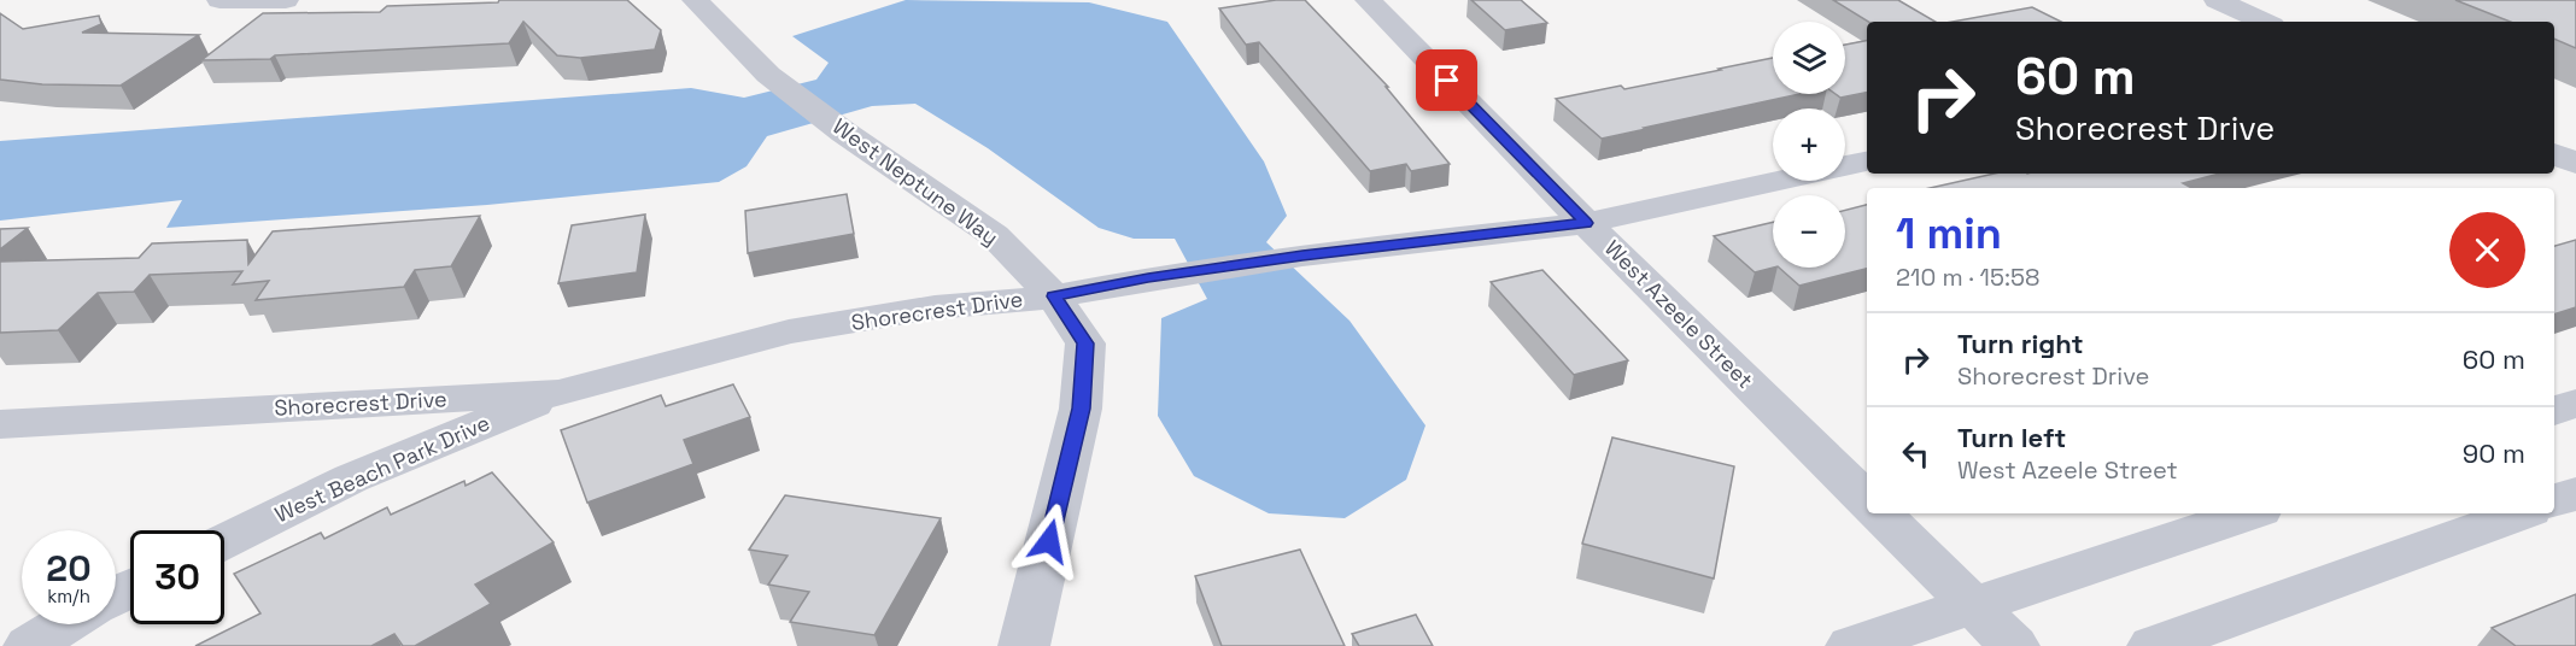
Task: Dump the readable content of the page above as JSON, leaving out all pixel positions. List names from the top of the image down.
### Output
{
  "streets": {
    "street": [
      "West Neptune Way",
      "Shorecrest Drive",
      "West Azeele Street",
      "West Beach Park Drive"
    ]
  },
  "crossings": [
    ["West Neptune Way", "Shorecrest Drive"],
    ["Shorecrest Drive", "West Azeele Street"],
    ["Shorecrest Drive", "West Beach Park Drive"]
  ],
  "page": {
    "map_buttons": ["+", "−"],
    "turn": ["60 m", "Shorecrest Drive"],
    "heading": ["1 min", "210 m · 15:58"],
    "list": [
      {
        "name": "Turn right",
        "note": "Shorecrest Drive",
        "value": "60 m"
      },
      {
        "name": "Turn left",
        "note": "West Azeele Street",
        "value": "90 m"
      }
    ],
    "speed": "20 km/h",
    "limit": "30"
  }
}
